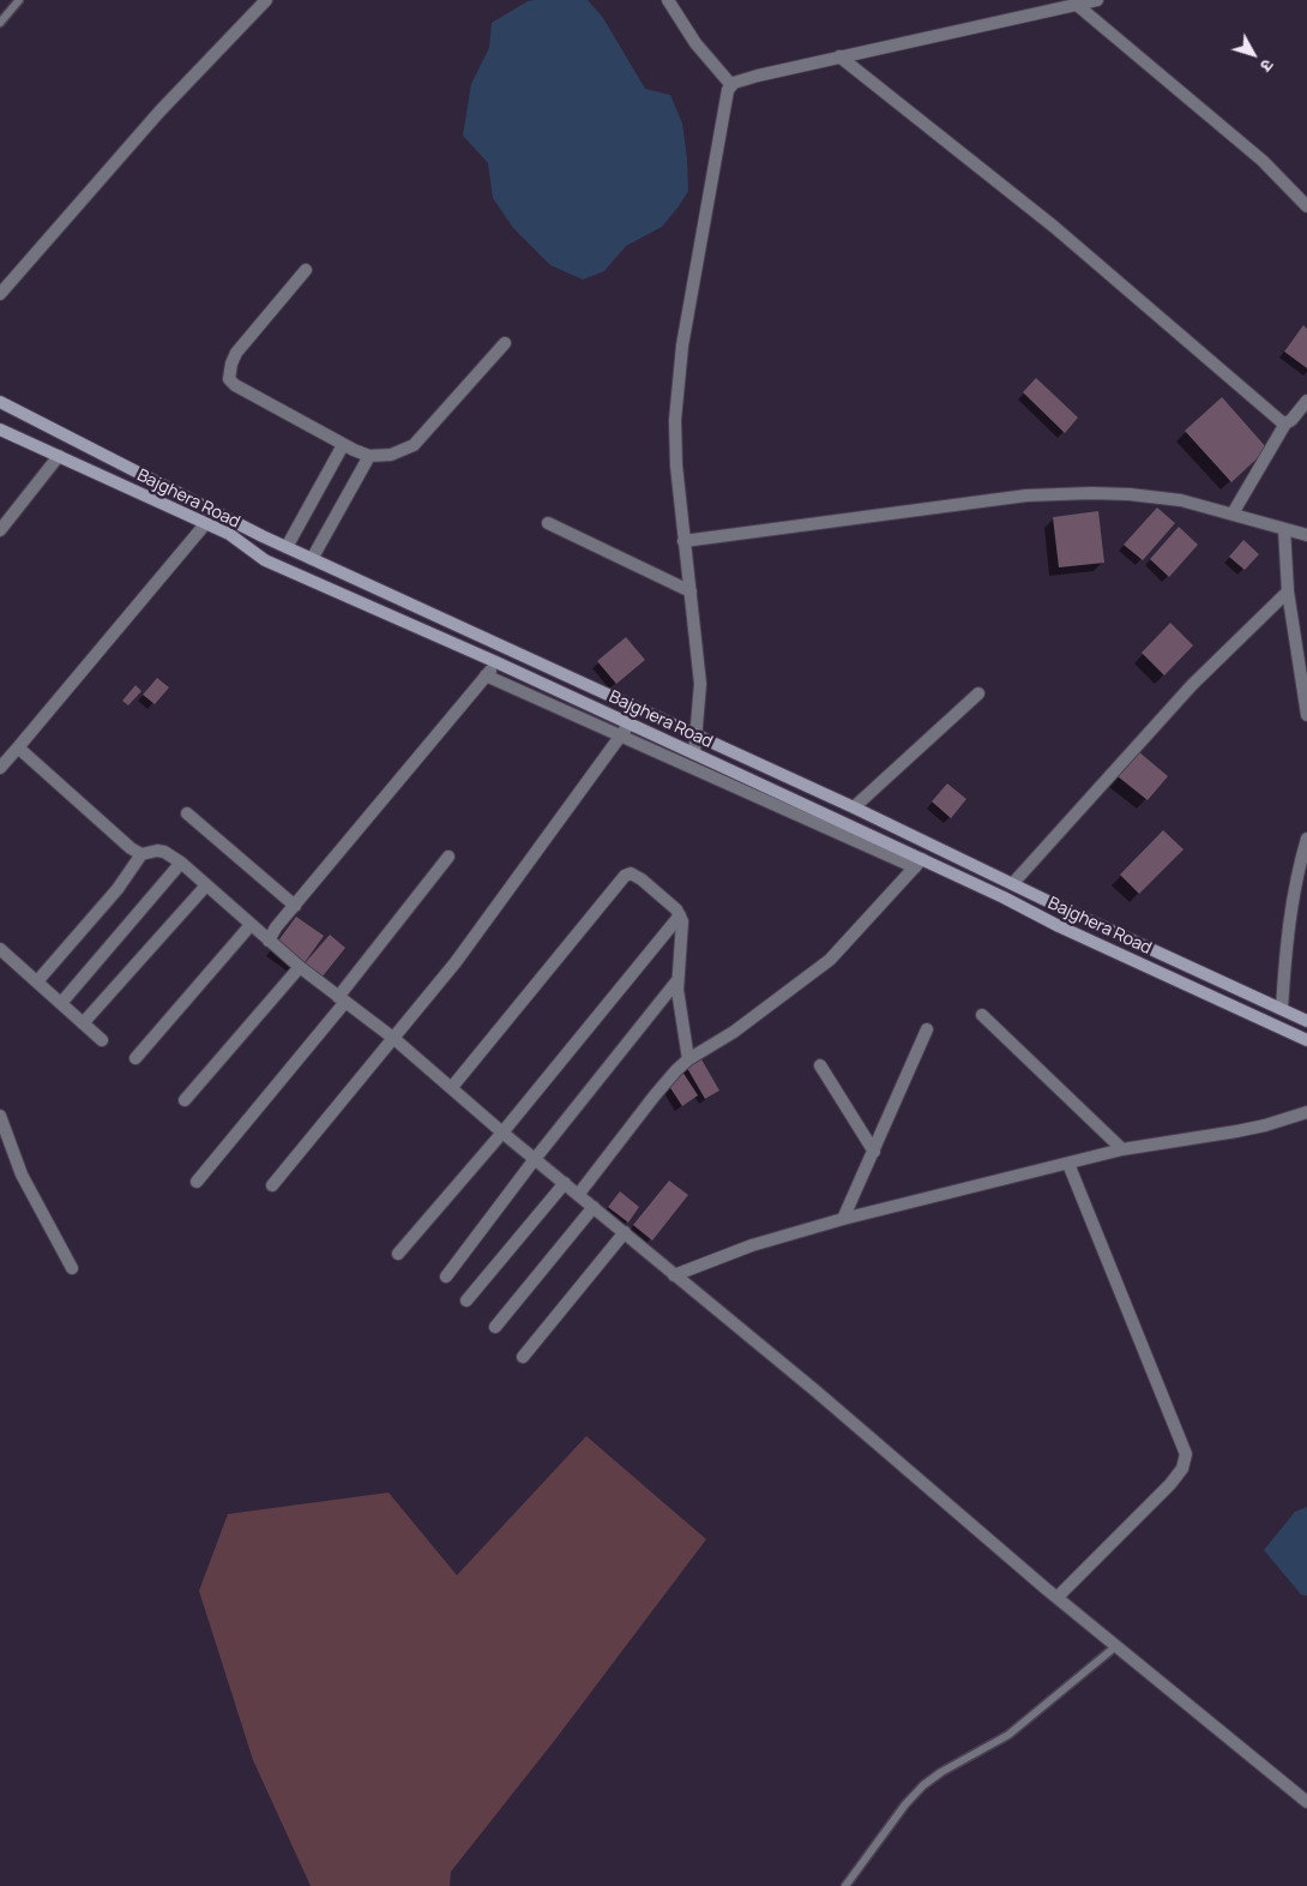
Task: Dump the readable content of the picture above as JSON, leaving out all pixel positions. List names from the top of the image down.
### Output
{
  "streets": {
    "main road": ["Bajghera Road"]
  },
  "north": "bottom right"
}
